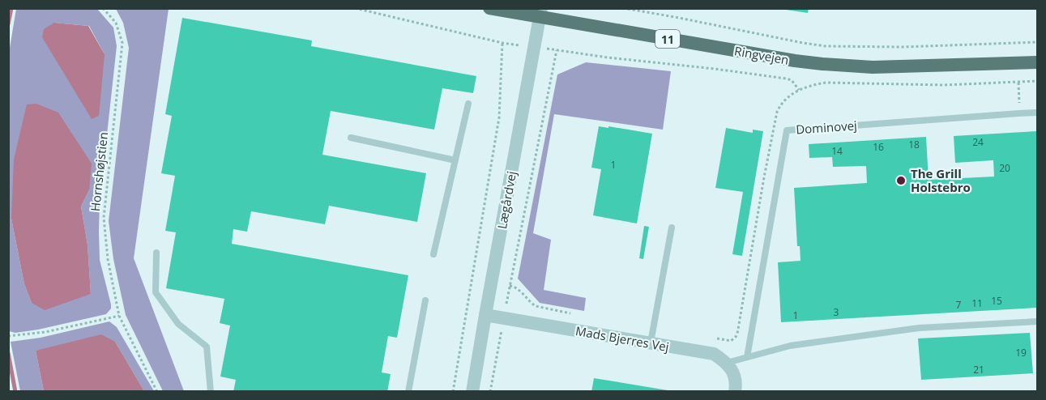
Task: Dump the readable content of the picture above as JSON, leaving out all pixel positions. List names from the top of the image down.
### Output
{
  "streets": {
    "main road": ["11", "Ringvejen"],
    "street": ["Lægårdvej", "Mads Bjerres Vej"],
    "lane": ["Dominovej"],
    "path": ["Hornshøjstien"]
  },
  "crossings": [
    ["Ringvejen", "Lægårdvej"],
    ["Lægårdvej", "Mads Bjerres Vej"]
  ],
  "places": ["The Grill Holstebro"],
  "house_numbers": [
    "24",
    "18",
    "16",
    "14",
    "1",
    "20",
    "15",
    "11",
    "7",
    "3",
    "1",
    "19",
    "21"
  ]
}
